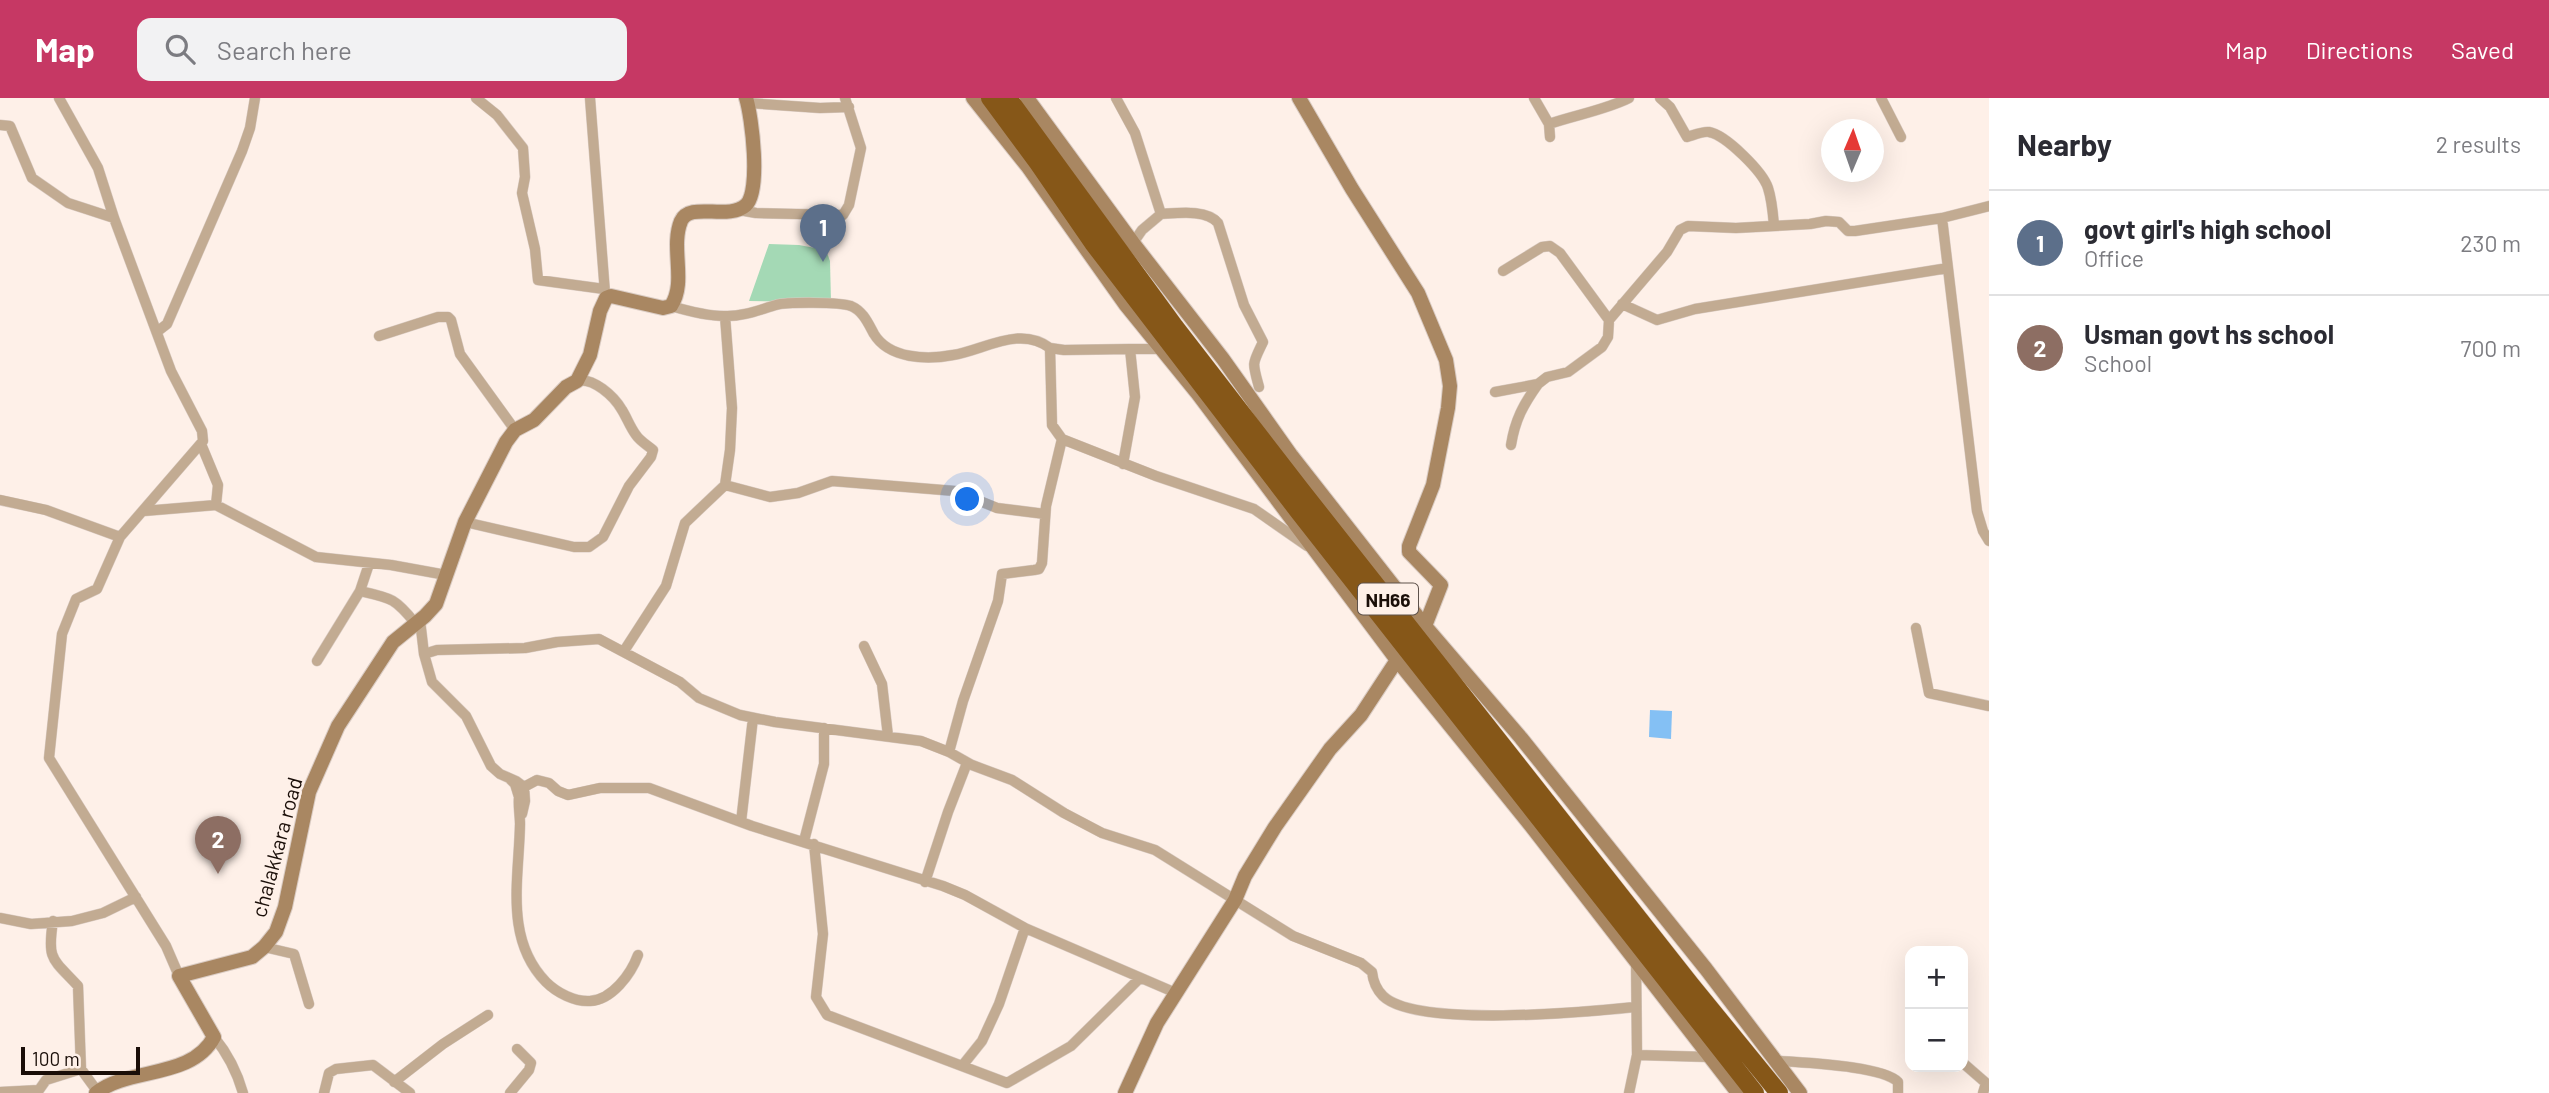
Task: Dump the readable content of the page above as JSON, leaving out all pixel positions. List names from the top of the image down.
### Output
{
  "streets": {
    "highway": ["NH66"],
    "street": ["chalakkara road"]
  },
  "scale_bar": "100 m",
  "north": "top",
  "page": {
    "header": "Map",
    "search": "Search here",
    "nav": ["Map", "Directions", "Saved"],
    "heading": ["Nearby", "2 results"],
    "list": [
      {
        "mark": "1",
        "name": "govt girl's high school",
        "note": "Office",
        "value": "230 m"
      },
      {
        "mark": "2",
        "name": "Usman govt hs school",
        "note": "School",
        "value": "700 m"
      }
    ],
    "pins": ["1", "2"],
    "map_buttons": ["+", "−"],
    "scale": "100 m"
  }
}
